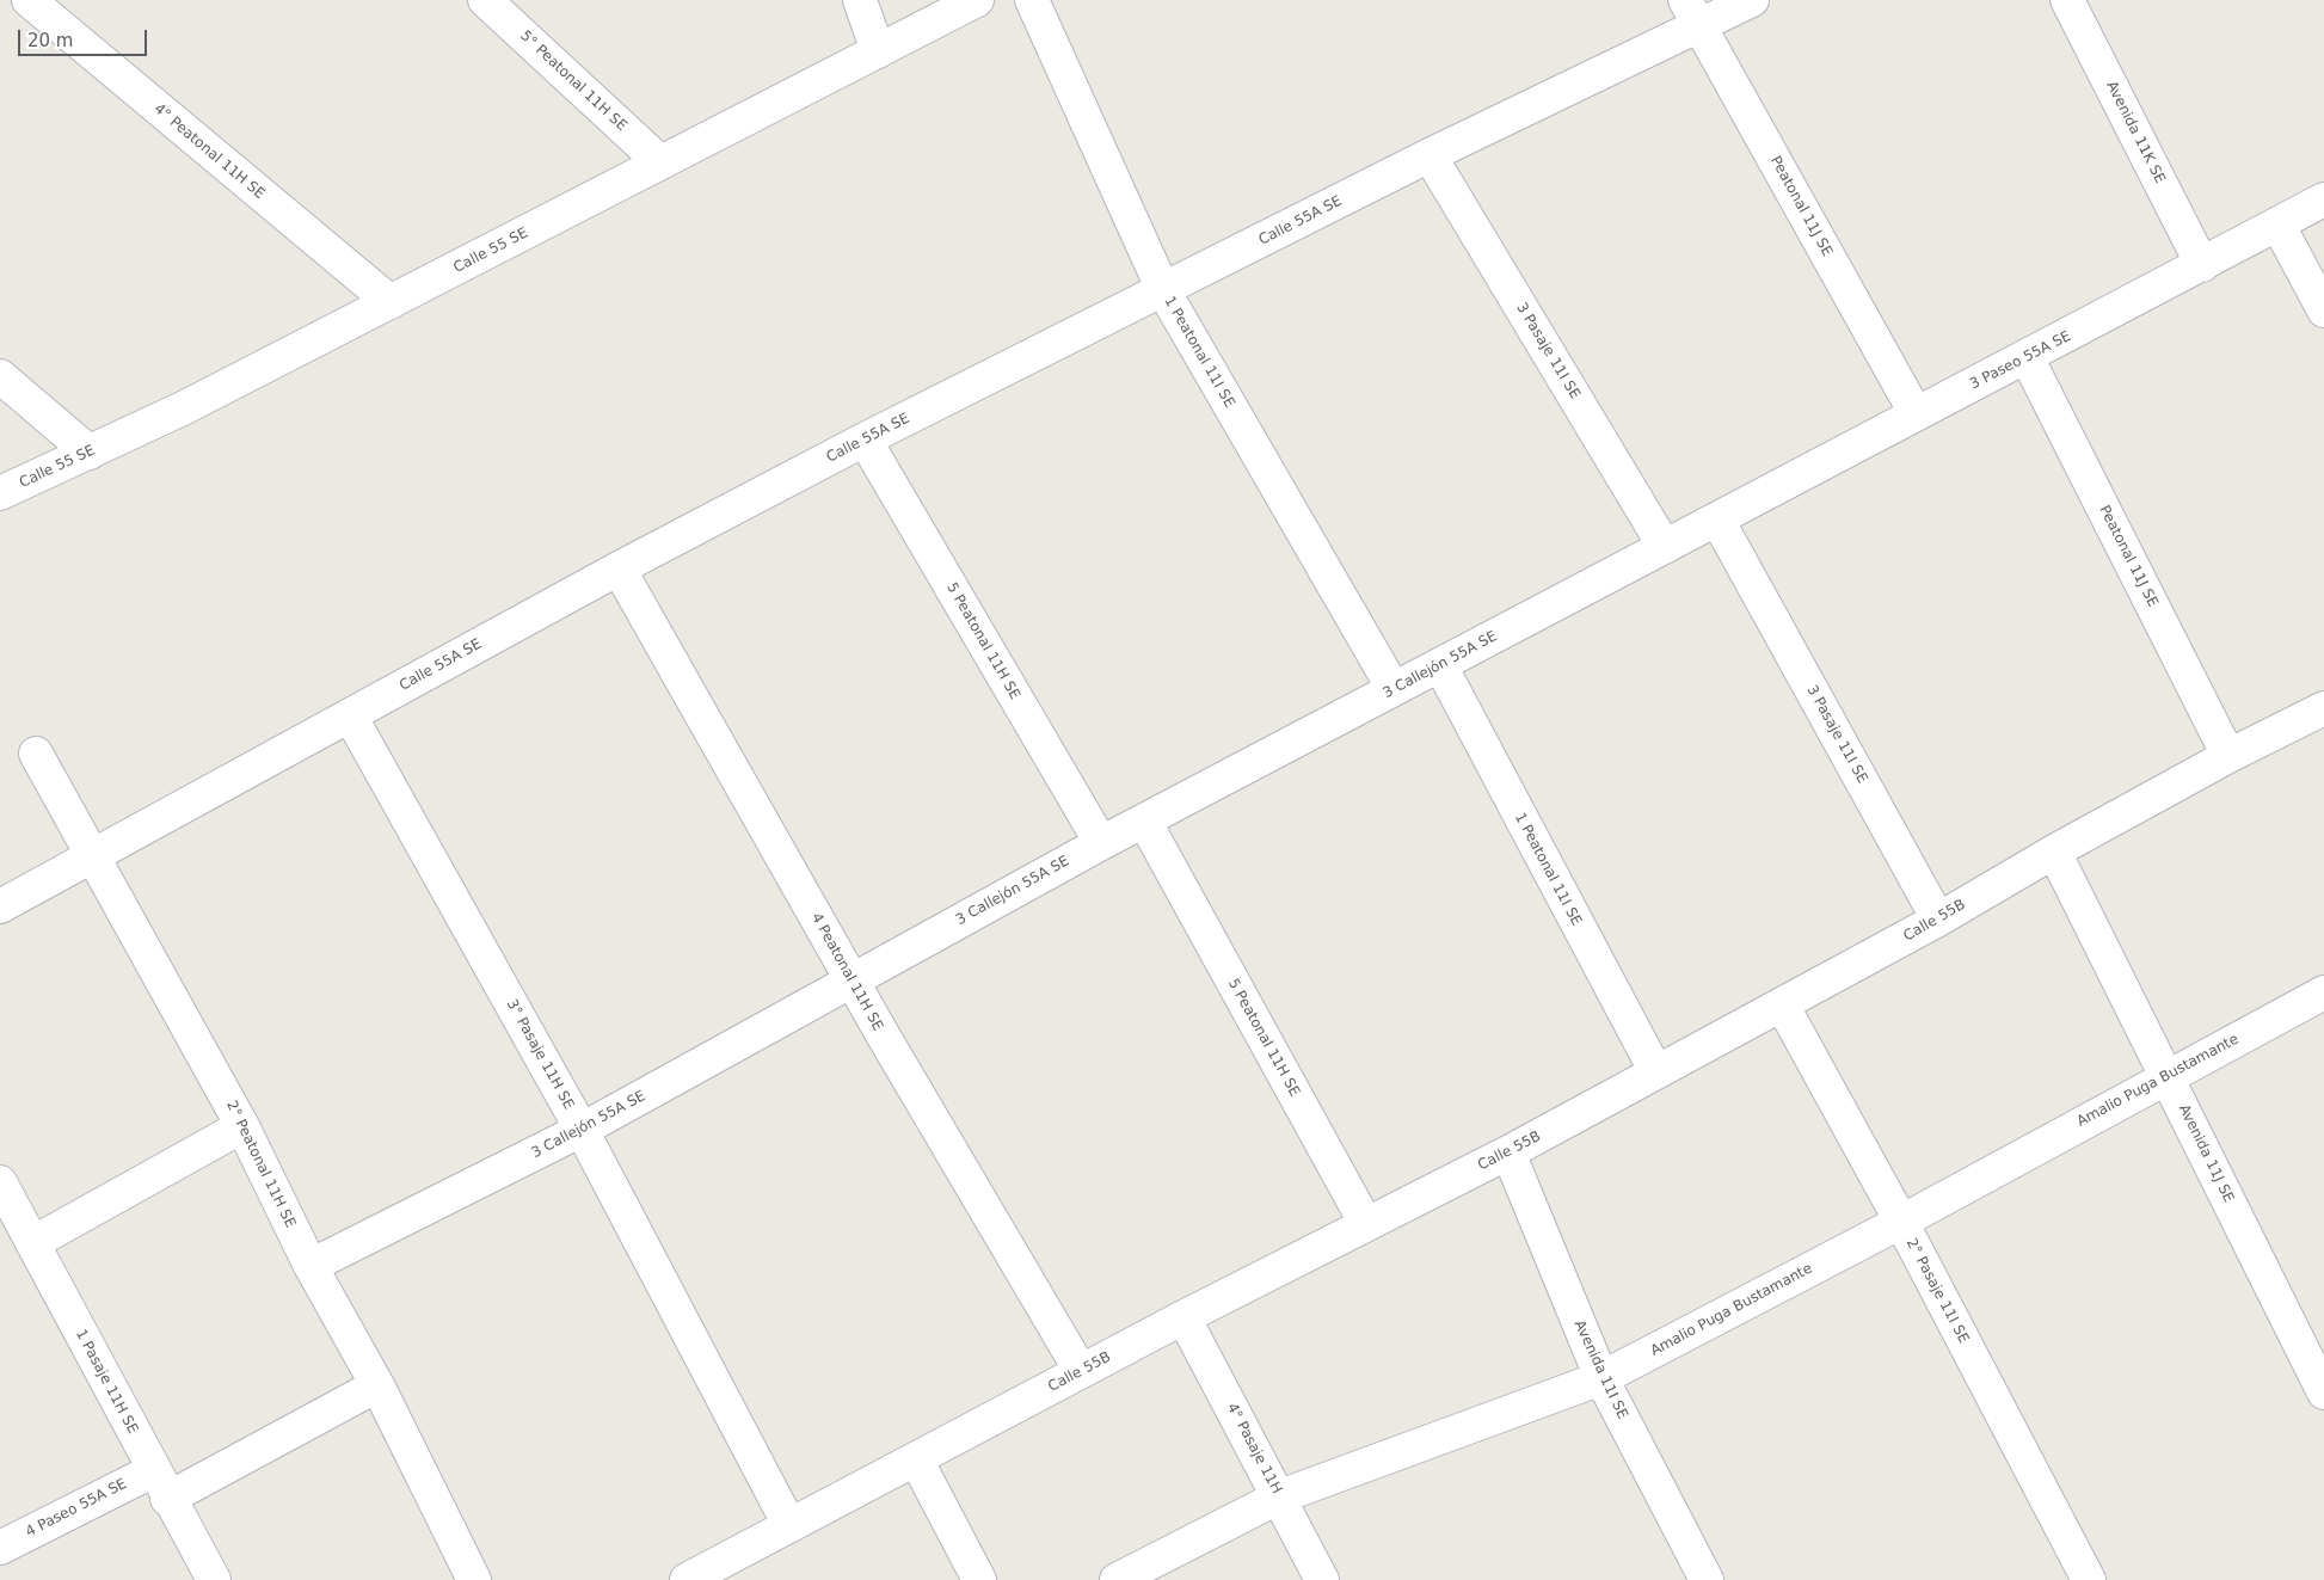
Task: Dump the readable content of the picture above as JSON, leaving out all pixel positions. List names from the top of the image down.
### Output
{
  "streets": {
    "street": [
      "5° Peatonal 11H SE",
      "Avenida 11K SE",
      "4° Peatonal 11H SE",
      "Peatonal 11J SE",
      "Calle 55A SE",
      "Calle 55 SE",
      "3 Pasaje 11I SE",
      "1 Peatonal 11I SE",
      "3 Paseo 55A SE",
      "5 Peatonal 11H SE",
      "3 Callejón 55A SE",
      "Calle 55B",
      "4 Peatonal 11H SE",
      "3° Pasaje 11H SE",
      "Amalio Puga Bustamante",
      "Avenida 11J SE",
      "2° Peatonal 11H SE",
      "2° Pasaje 11I SE",
      "Avenida 11I SE",
      "1 Pasaje 11H SE",
      "4° Pasaje 11H",
      "4 Paseo 55A SE"
    ]
  },
  "crossings": [
    ["5° Peatonal 11H SE", "Calle 55 SE"],
    ["Avenida 11K SE", "3 Paseo 55A SE"],
    ["4° Peatonal 11H SE", "Calle 55 SE"],
    ["Peatonal 11J SE", "Calle 55A SE"],
    ["Peatonal 11J SE", "3 Paseo 55A SE"],
    ["Peatonal 11J SE", "Calle 55B"],
    ["Calle 55A SE", "3 Pasaje 11I SE"],
    ["Calle 55A SE", "1 Peatonal 11I SE"],
    ["Calle 55A SE", "5 Peatonal 11H SE"],
    ["Calle 55A SE", "4 Peatonal 11H SE"],
    ["Calle 55A SE", "3° Pasaje 11H SE"],
    ["Calle 55A SE", "2° Peatonal 11H SE"],
    ["3 Pasaje 11I SE", "3 Paseo 55A SE"],
    ["3 Pasaje 11I SE", "3 Callejón 55A SE"],
    ["3 Pasaje 11I SE", "Calle 55B"],
    ["1 Peatonal 11I SE", "3 Callejón 55A SE"],
    ["1 Peatonal 11I SE", "Calle 55B"],
    ["3 Paseo 55A SE", "3 Callejón 55A SE"],
    ["5 Peatonal 11H SE", "3 Callejón 55A SE"],
    ["5 Peatonal 11H SE", "Calle 55B"],
    ["3 Callejón 55A SE", "4 Peatonal 11H SE"],
    ["3 Callejón 55A SE", "3° Pasaje 11H SE"],
    ["3 Callejón 55A SE", "2° Peatonal 11H SE"],
    ["Calle 55B", "4 Peatonal 11H SE"],
    ["Calle 55B", "3° Pasaje 11H SE"],
    ["Calle 55B", "Avenida 11J SE"],
    ["Calle 55B", "2° Pasaje 11I SE"],
    ["Calle 55B", "Avenida 11I SE"],
    ["Calle 55B", "4° Pasaje 11H"],
    ["Amalio Puga Bustamante", "Avenida 11J SE"],
    ["Amalio Puga Bustamante", "2° Pasaje 11I SE"],
    ["Amalio Puga Bustamante", "Avenida 11I SE"],
    ["Amalio Puga Bustamante", "4° Pasaje 11H"],
    ["1 Pasaje 11H SE", "4 Paseo 55A SE"]
  ],
  "scale_bar": "20 m"
}
